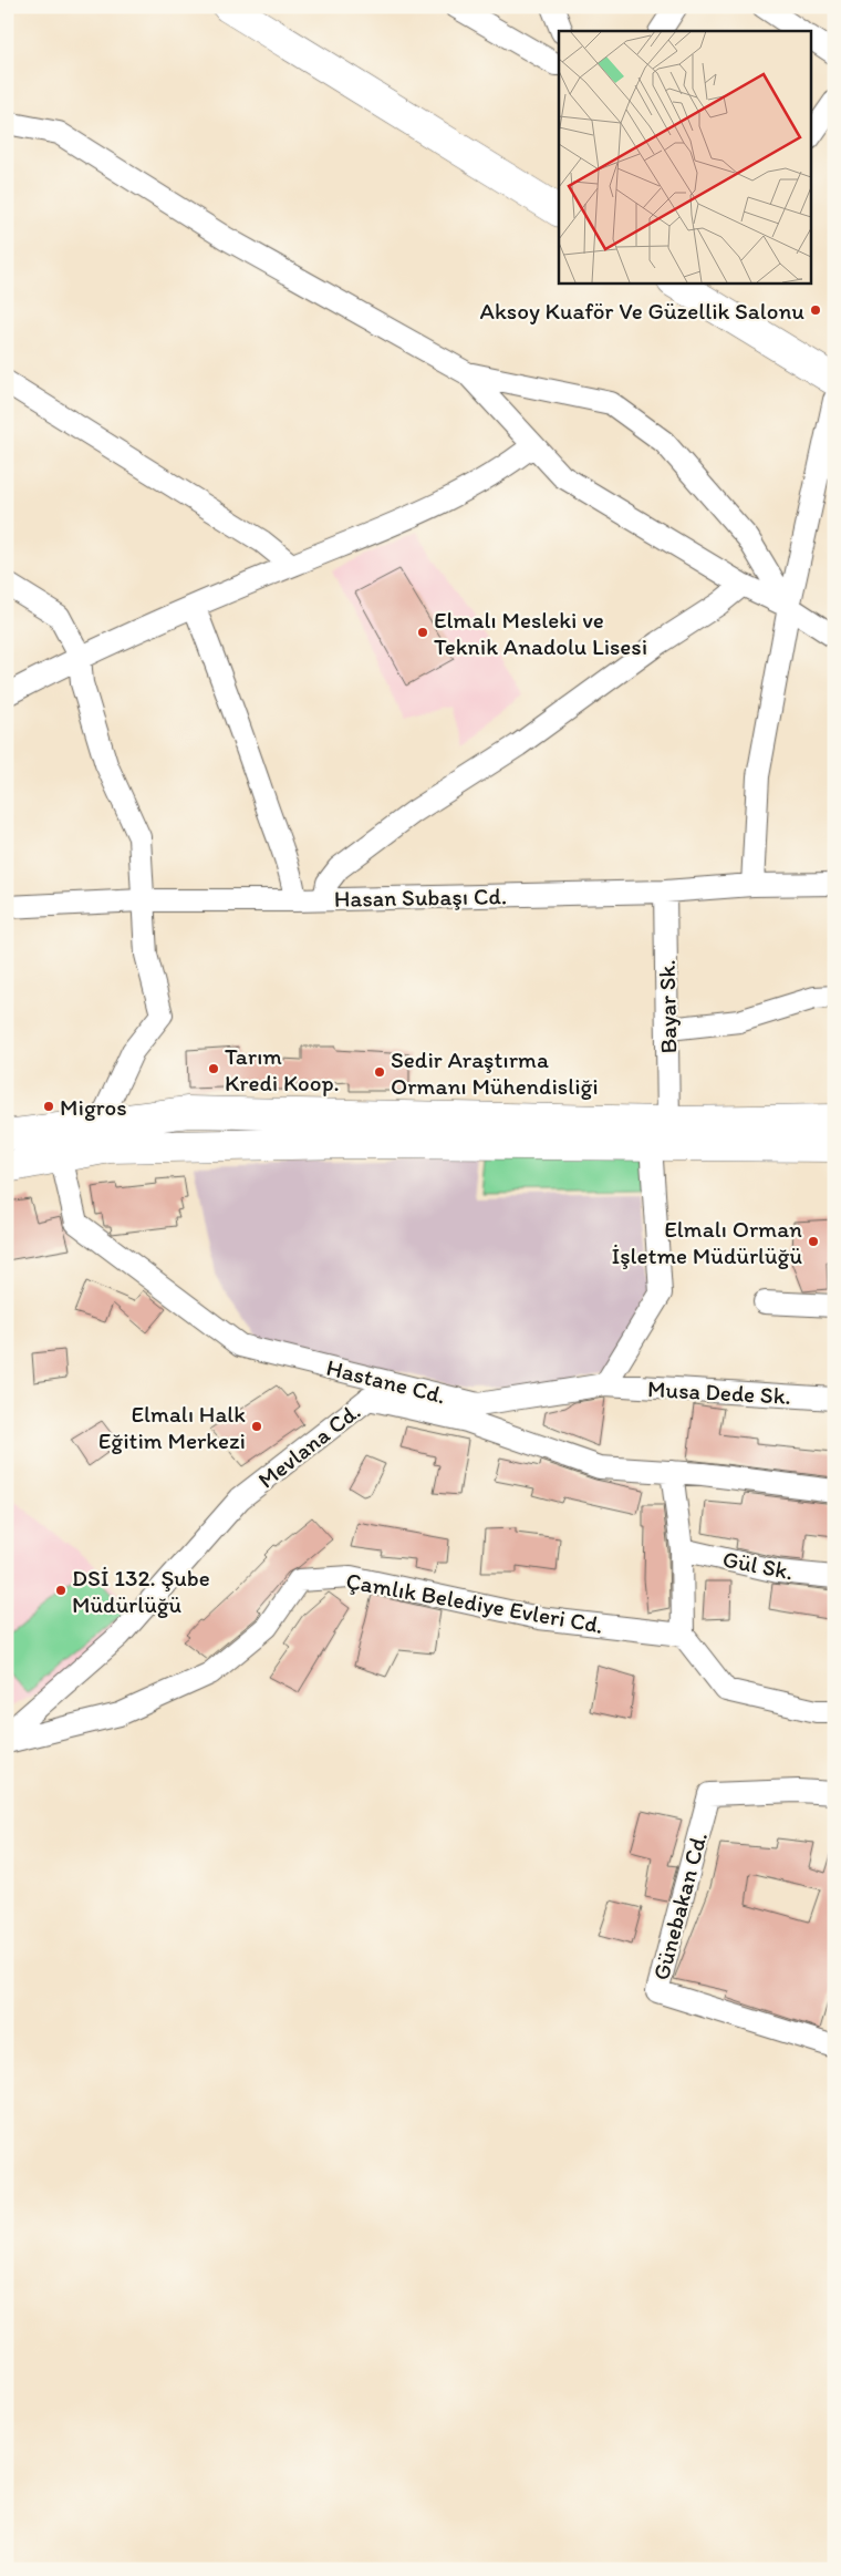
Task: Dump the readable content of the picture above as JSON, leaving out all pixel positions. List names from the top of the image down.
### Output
{
  "streets": {
    "street": [
      "Hasan Subaşı Cd.",
      "Bayar Sk.",
      "Hastane Cd.",
      "Musa Dede Sk.",
      "Mevlana Cd.",
      "Gül Sk.",
      "Çamlık Belediye Evleri Cd.",
      "Günebakan Cd."
    ]
  },
  "crossings": [
    ["Hasan Subaşı Cd.", "Bayar Sk."],
    ["Hastane Cd.", "Musa Dede Sk."],
    ["Hastane Cd.", "Mevlana Cd."]
  ],
  "places": [
    "Aksoy Kuaför Ve Güzellik Salonu",
    "Elmalı Mesleki ve Teknik Anadolu Lisesi",
    "Tarım Kredi Koop.",
    "Sedir Araştırma Ormanı Mühendisliği",
    "Migros",
    "Elmalı Orman İşletme Müdürlüğü",
    "Elmalı Halk Eğitim Merkezi",
    "DSİ 132. Şube Müdürlüğü"
  ]
}
